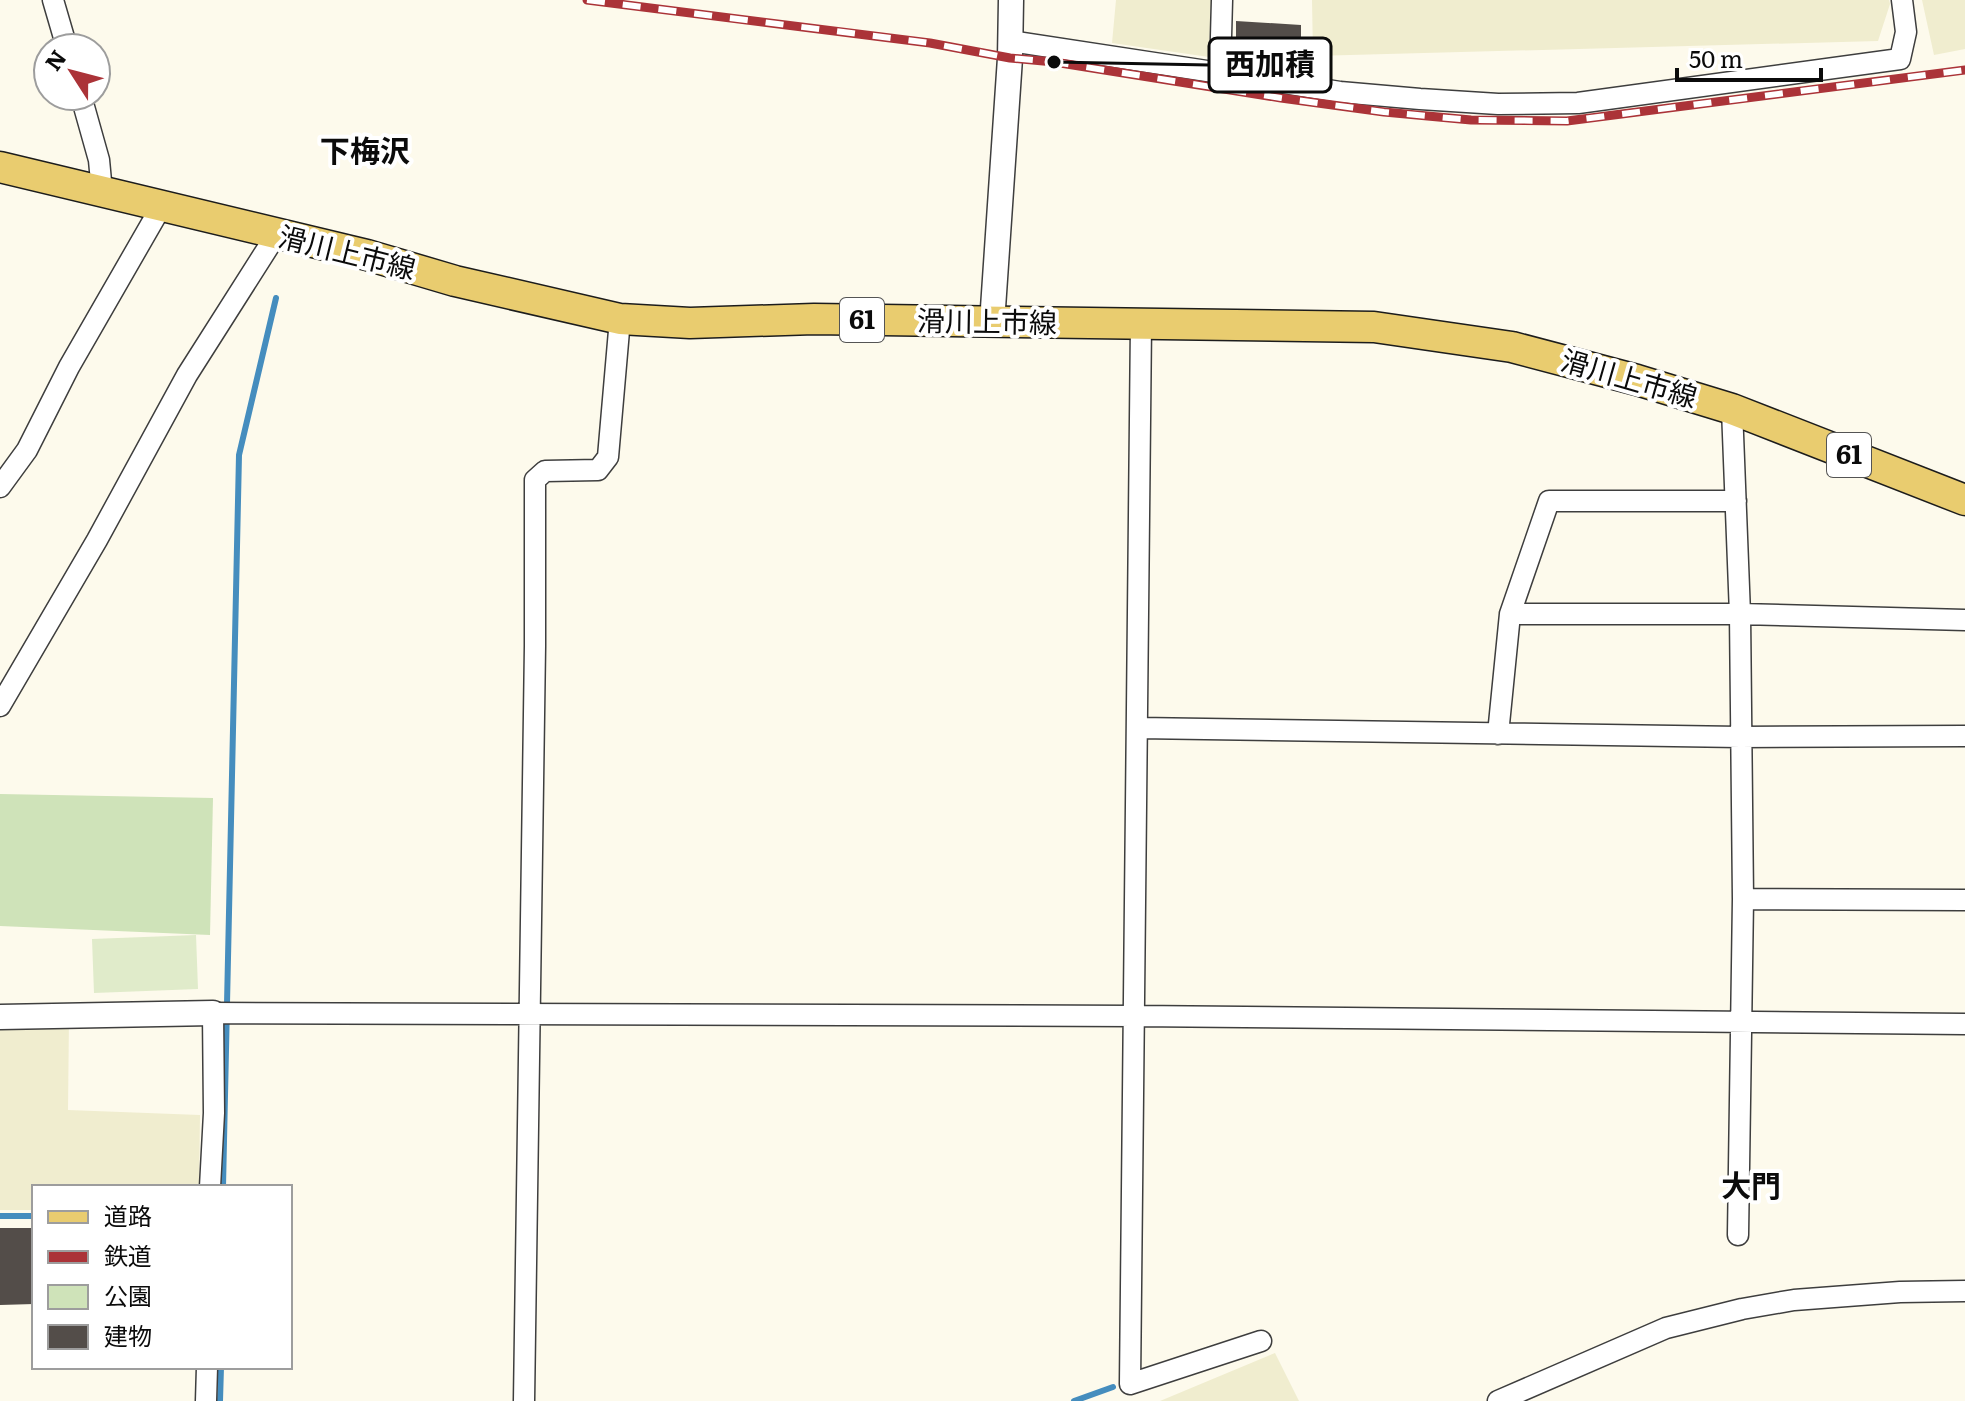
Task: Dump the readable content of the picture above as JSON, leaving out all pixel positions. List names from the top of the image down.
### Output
{
  "streets": {
    "main road": ["滑川上市線", "61"]
  },
  "districts": ["下梅沢", "大門"],
  "places": ["西加積"],
  "legend": [
    "道路",
    "鉄道",
    "公園",
    "建物"
  ],
  "scale_bar": "50 m",
  "north": "top left"
}
